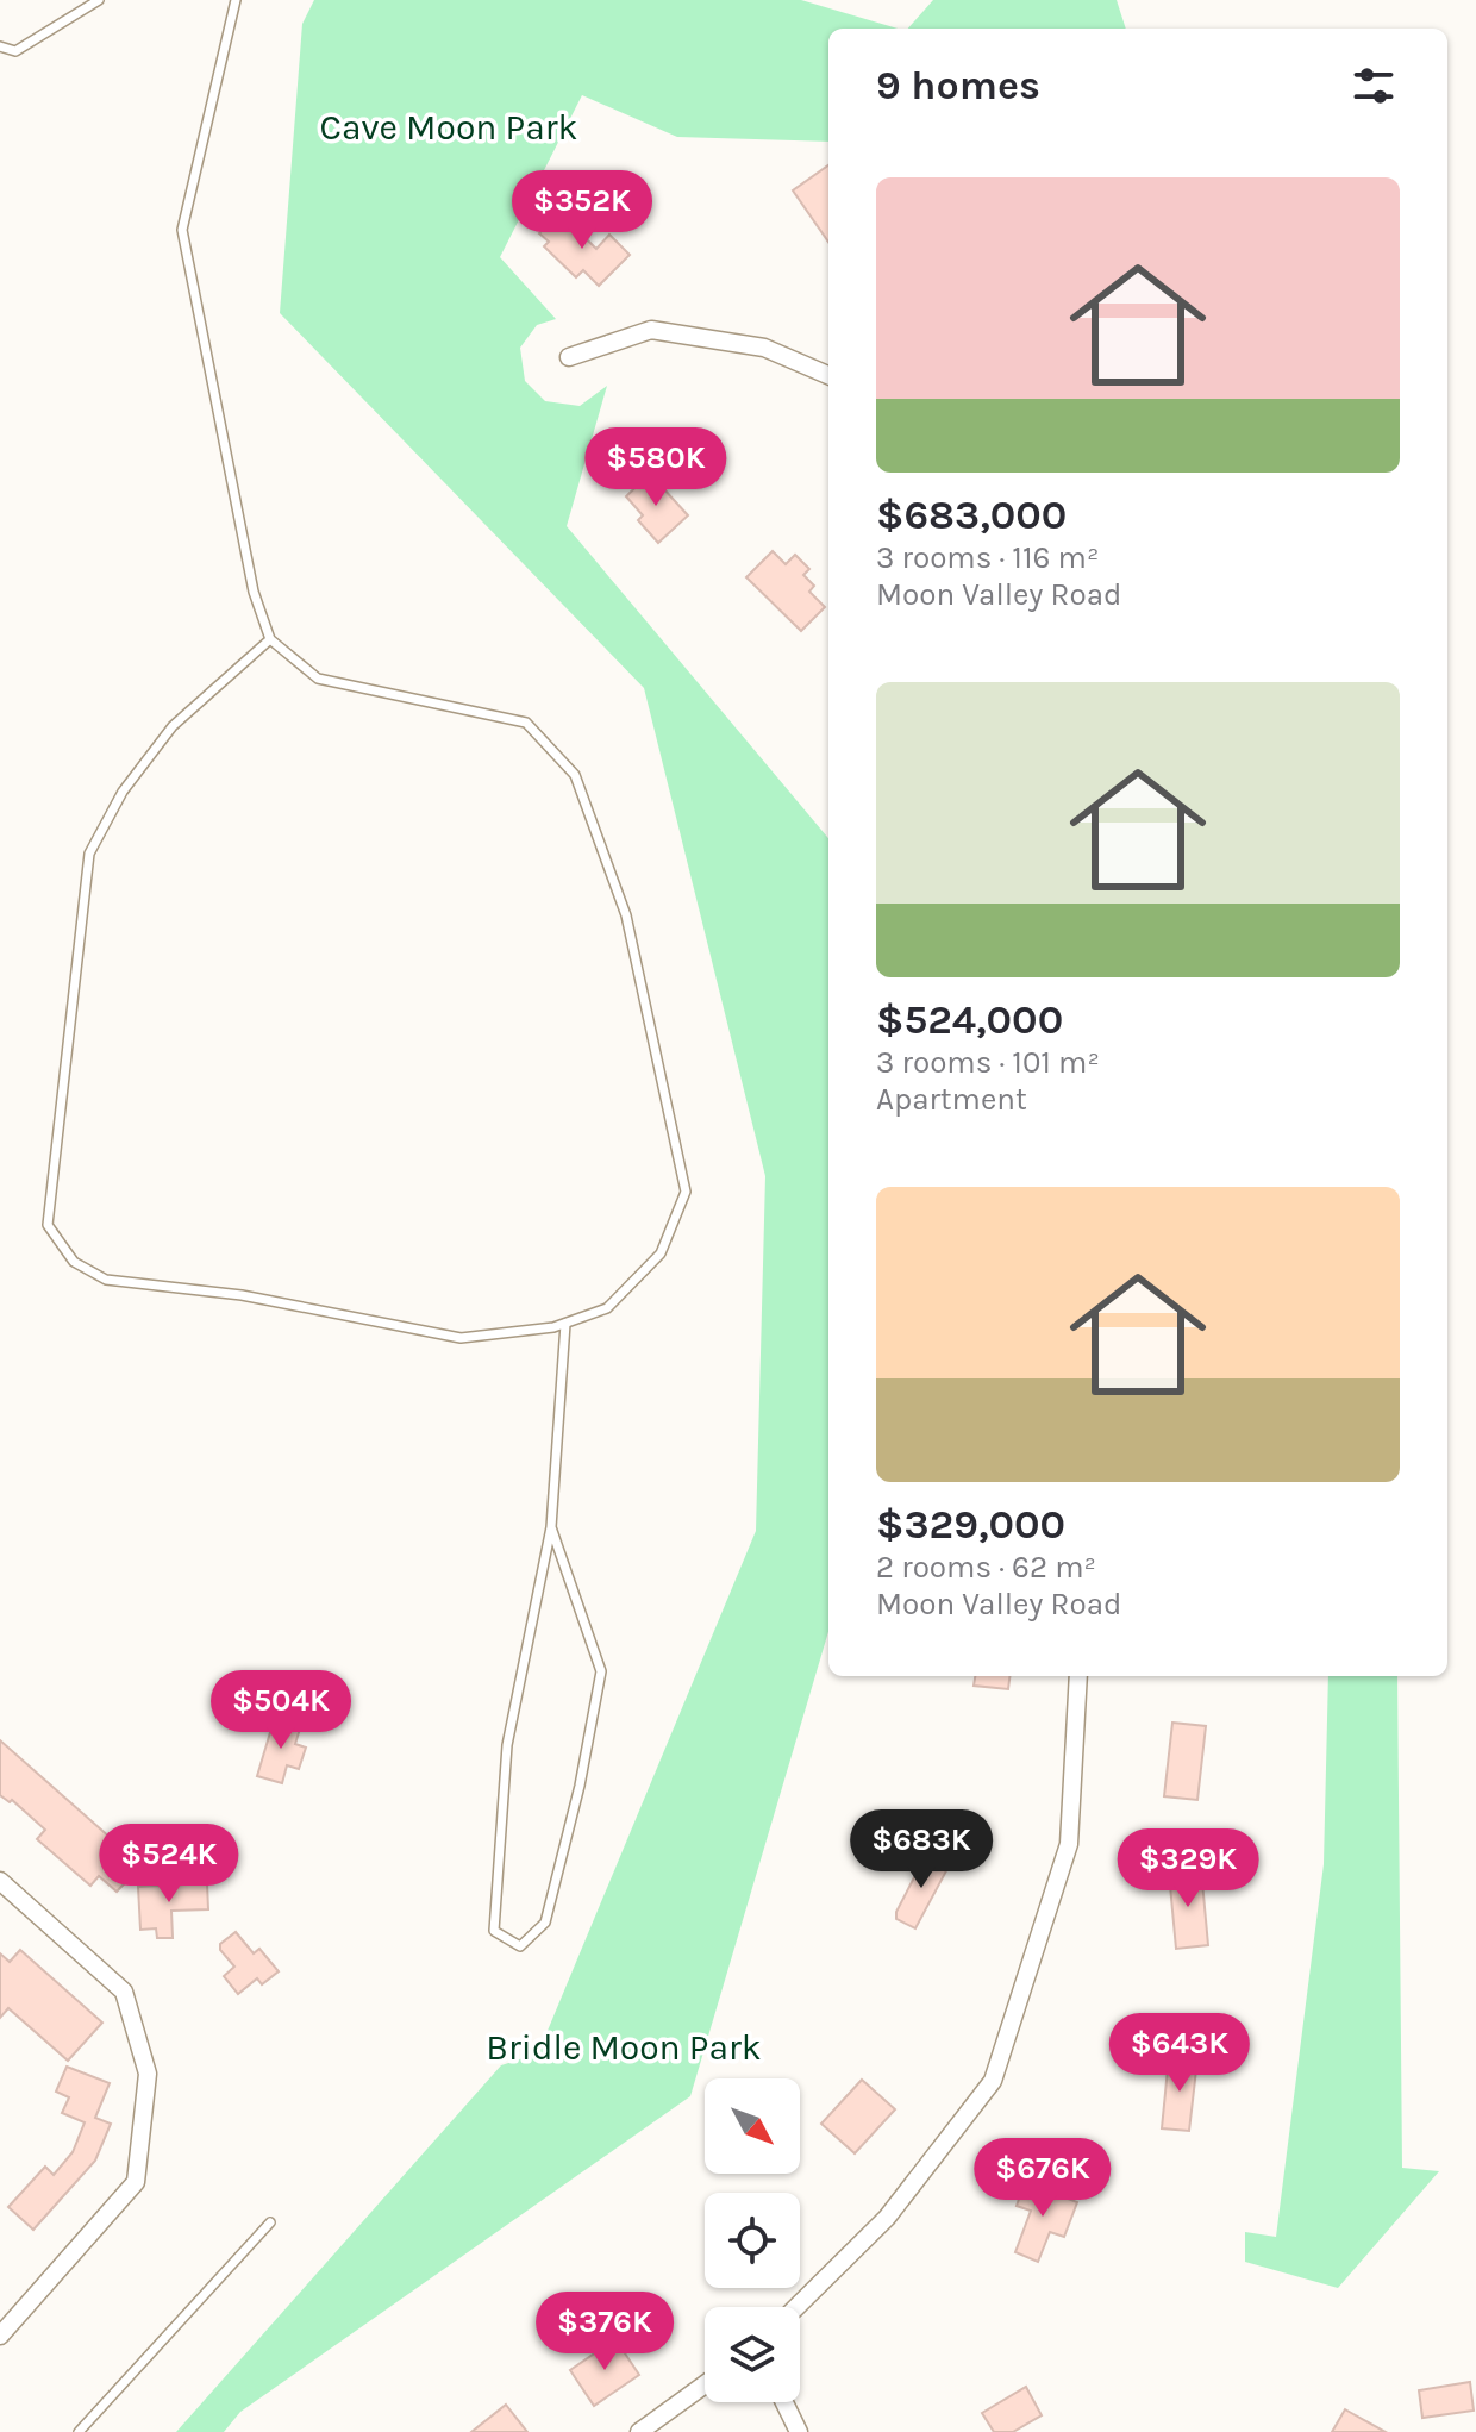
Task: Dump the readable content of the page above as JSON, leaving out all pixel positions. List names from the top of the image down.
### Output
{
  "parks": ["Cave Moon Park", "Bridle Moon Park"],
  "north": "bottom right",
  "page": {
    "heading": "9 homes",
    "list": [
      {
        "name": "$683,000",
        "note": "3 rooms · 116 m² · Moon Valley Road"
      },
      {
        "name": "$524,000",
        "note": "3 rooms · 101 m² · Apartment"
      },
      {
        "name": "$329,000",
        "note": "2 rooms · 62 m² · Moon Valley Road"
      }
    ],
    "price": [
      "$352K",
      "$580K",
      "$504K",
      "$683K",
      "$524K",
      "$329K",
      "$643K",
      "$676K",
      "$376K"
    ]
  }
}
